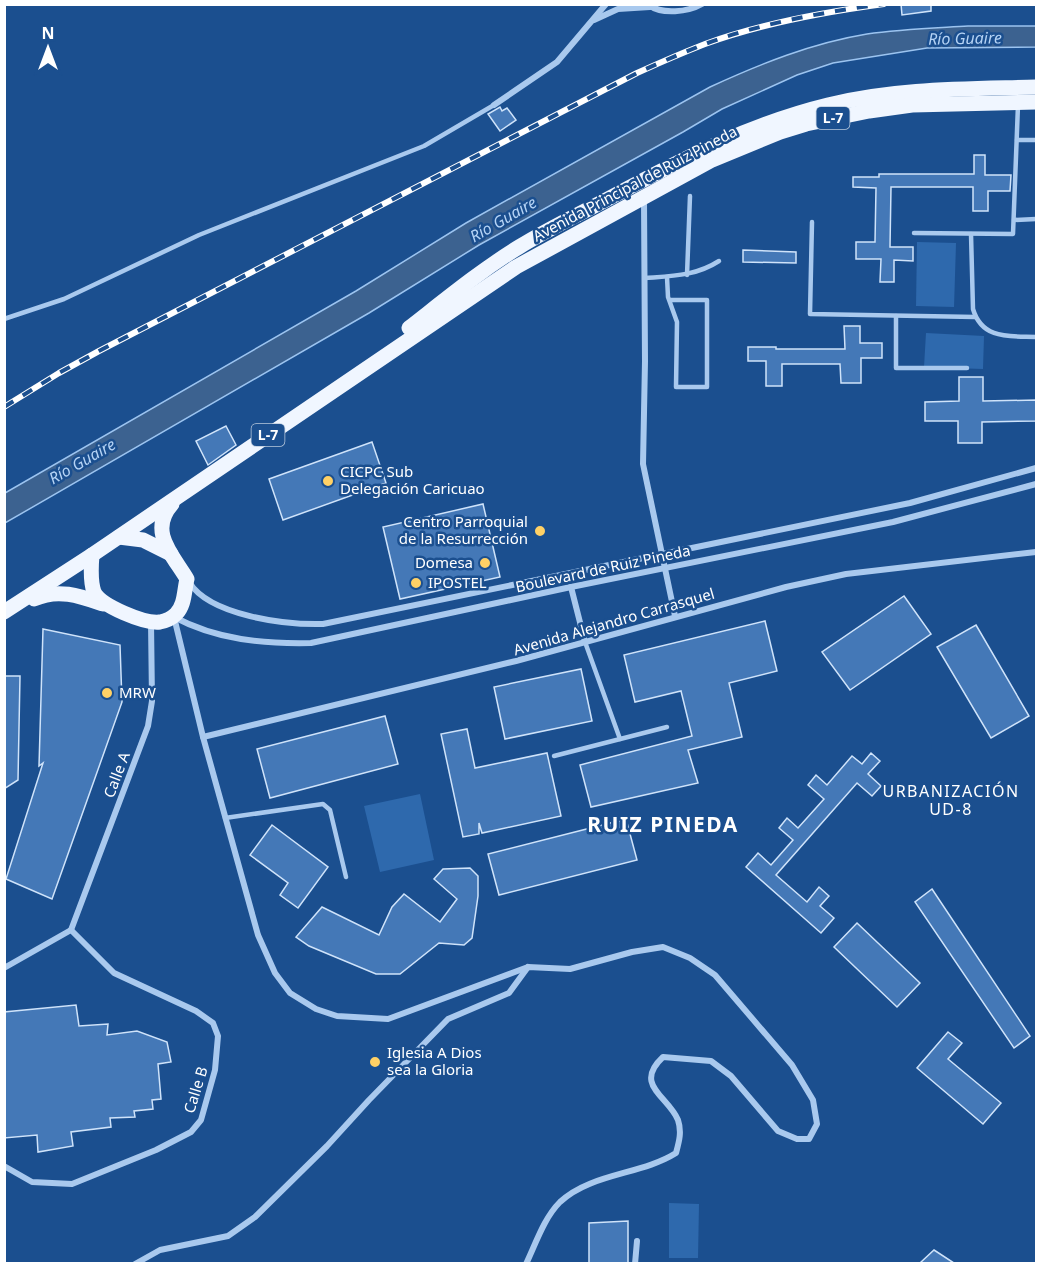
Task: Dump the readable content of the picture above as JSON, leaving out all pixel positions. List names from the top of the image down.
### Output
{
  "streets": {
    "main road": ["L-7", "Avenida Principal de Ruiz Pineda"],
    "street": [
      "Boulevard de Ruiz Pineda",
      "Avenida Alejandro Carrasquel",
      "Calle A",
      "Calle B"
    ]
  },
  "crossings": [
    ["L-7", "Avenida Principal de Ruiz Pineda"],
    ["L-7", "Boulevard de Ruiz Pineda"],
    ["L-7", "Calle A"],
    ["Avenida Principal de Ruiz Pineda", "Boulevard de Ruiz Pineda"],
    ["Avenida Principal de Ruiz Pineda", "Calle A"],
    ["Boulevard de Ruiz Pineda", "Calle A"],
    ["Calle A", "Calle B"]
  ],
  "districts": ["URBANIZACIÓN UD-8", "RUIZ PINEDA"],
  "water": ["Río Guaire"],
  "places": [
    "CICPC Sub Delegación Caricuao",
    "Centro Parroquial de la Resurrección",
    "Domesa",
    "IPOSTEL",
    "MRW",
    "Iglesia A Dios sea la Gloria"
  ],
  "north": "top"
}
